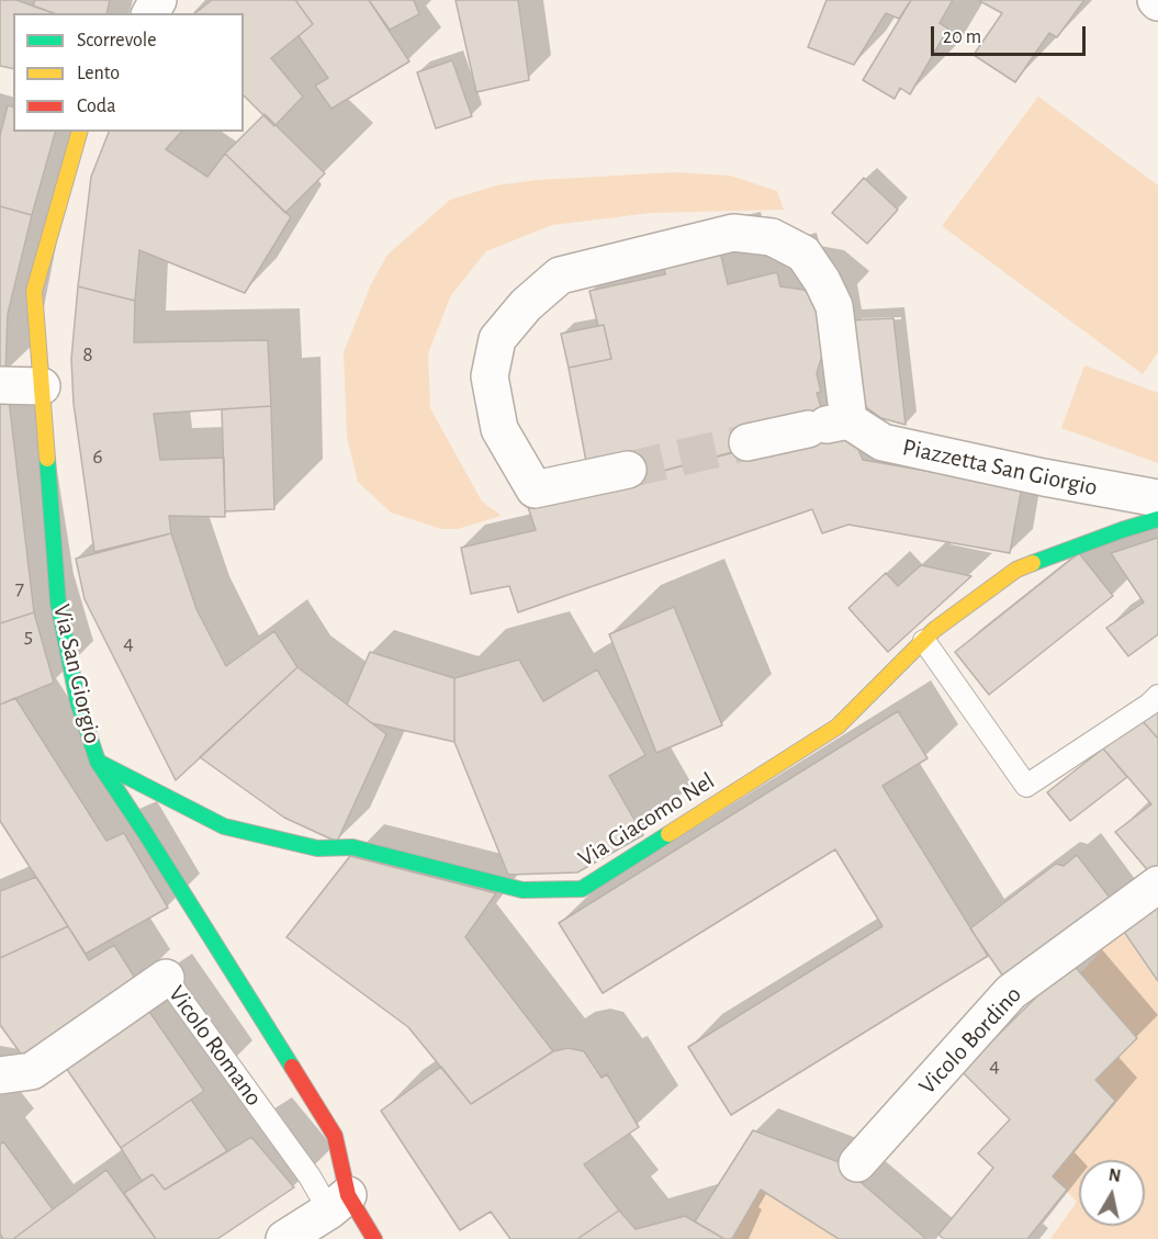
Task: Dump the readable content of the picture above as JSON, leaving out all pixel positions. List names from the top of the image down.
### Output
{
  "streets": {
    "street": [
      "Piazzetta San Giorgio",
      "Via San Giorgio",
      "Via Giacomo Nel",
      "Vicolo Bordino",
      "Vicolo Romano"
    ]
  },
  "crossings": [
    ["Via San Giorgio", "Via Giacomo Nel"],
    ["Via San Giorgio", "Vicolo Romano"]
  ],
  "house_numbers": [
    "8",
    "6",
    "7",
    "5",
    "4",
    "4"
  ],
  "legend": ["Scorrevole", "Lento", "Coda"],
  "scale_bar": "20 m",
  "north": "top"
}
